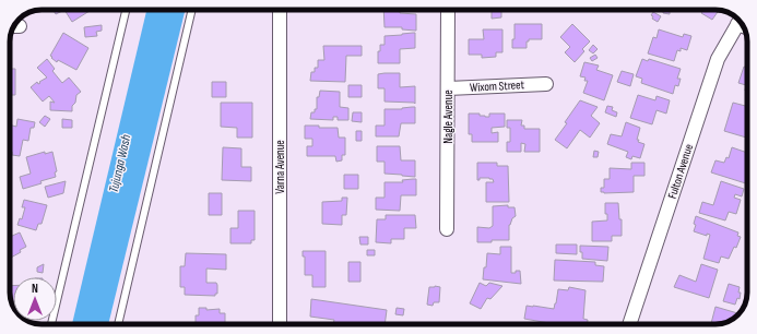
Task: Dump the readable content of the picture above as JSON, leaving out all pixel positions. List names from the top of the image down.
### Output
{
  "streets": {
    "street": [
      "Wixom Street",
      "Nagle Avenue",
      "Varna Avenue",
      "Fulton Avenue"
    ]
  },
  "crossings": [
    ["Wixom Street", "Nagle Avenue"]
  ],
  "water": ["Tujunga Wash"],
  "north": "top"
}
